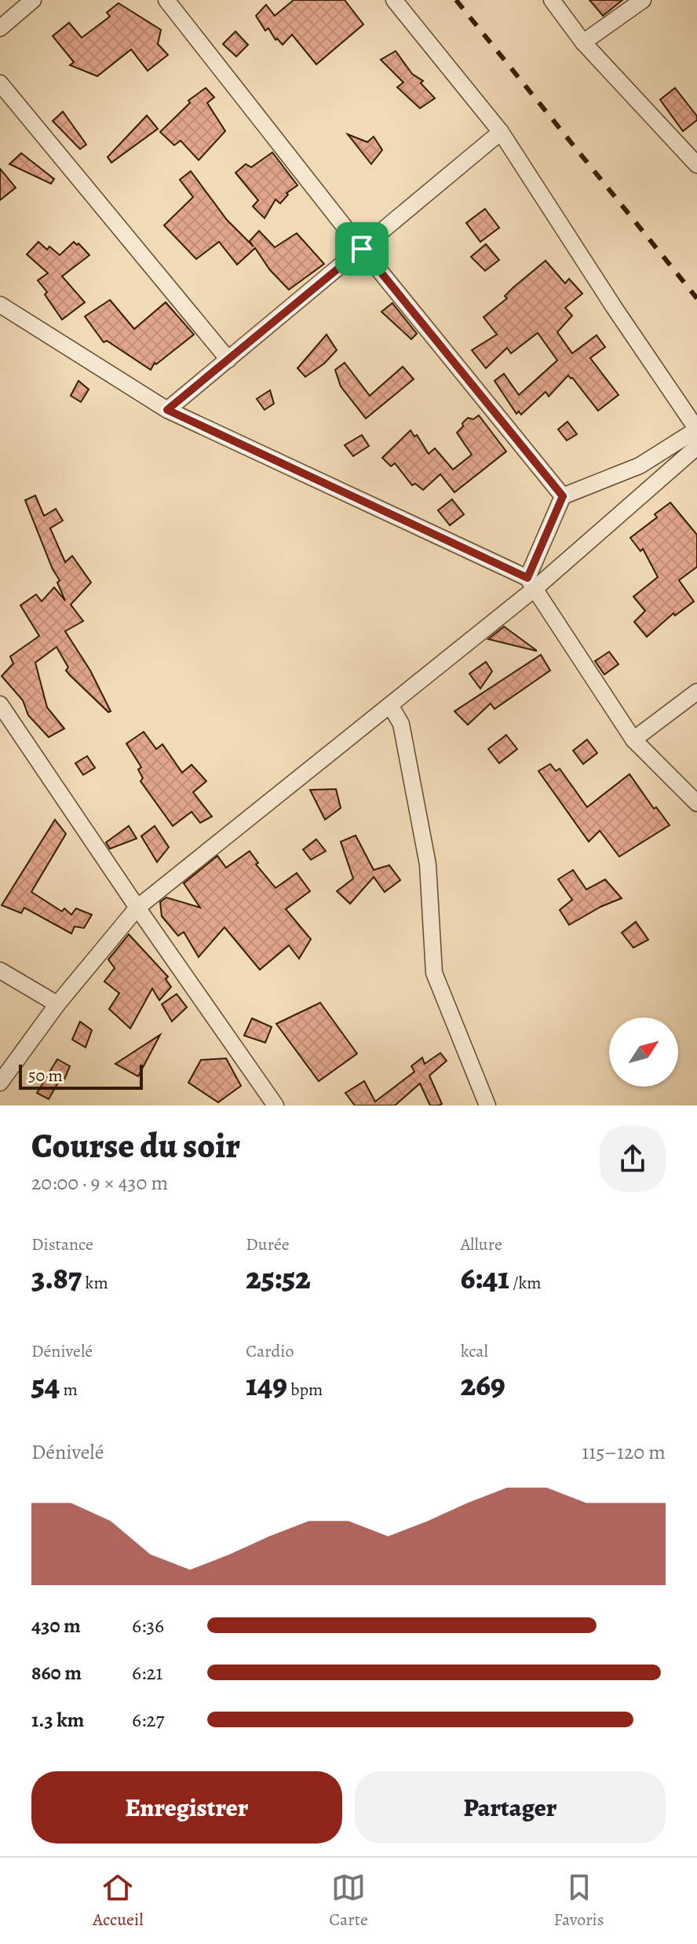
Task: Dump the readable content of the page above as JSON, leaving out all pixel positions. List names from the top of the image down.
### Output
{
  "scale_bar": "50 m",
  "north": "top right",
  "page": {
    "scale": "50 m",
    "heading": ["Course du soir", "20:00 · 9 × 430 m"],
    "stats": [
      ["Distance", "3.87 km"],
      ["Durée", "25:52"],
      ["Allure", "6:41 /km"],
      ["Dénivelé", "54 m"],
      ["Cardio", "149 bpm"],
      ["kcal", "269"]
    ],
    "chart": ["Dénivelé", "115–120 m"],
    "list": [
      {
        "name": "430 m",
        "note": "6:36"
      },
      {
        "name": "860 m",
        "note": "6:21"
      },
      {
        "name": "1.3 km",
        "note": "6:27"
      }
    ],
    "buttons": ["Enregistrer", "Partager"],
    "tabs": ["Accueil", "Carte", "Favoris"]
  }
}
